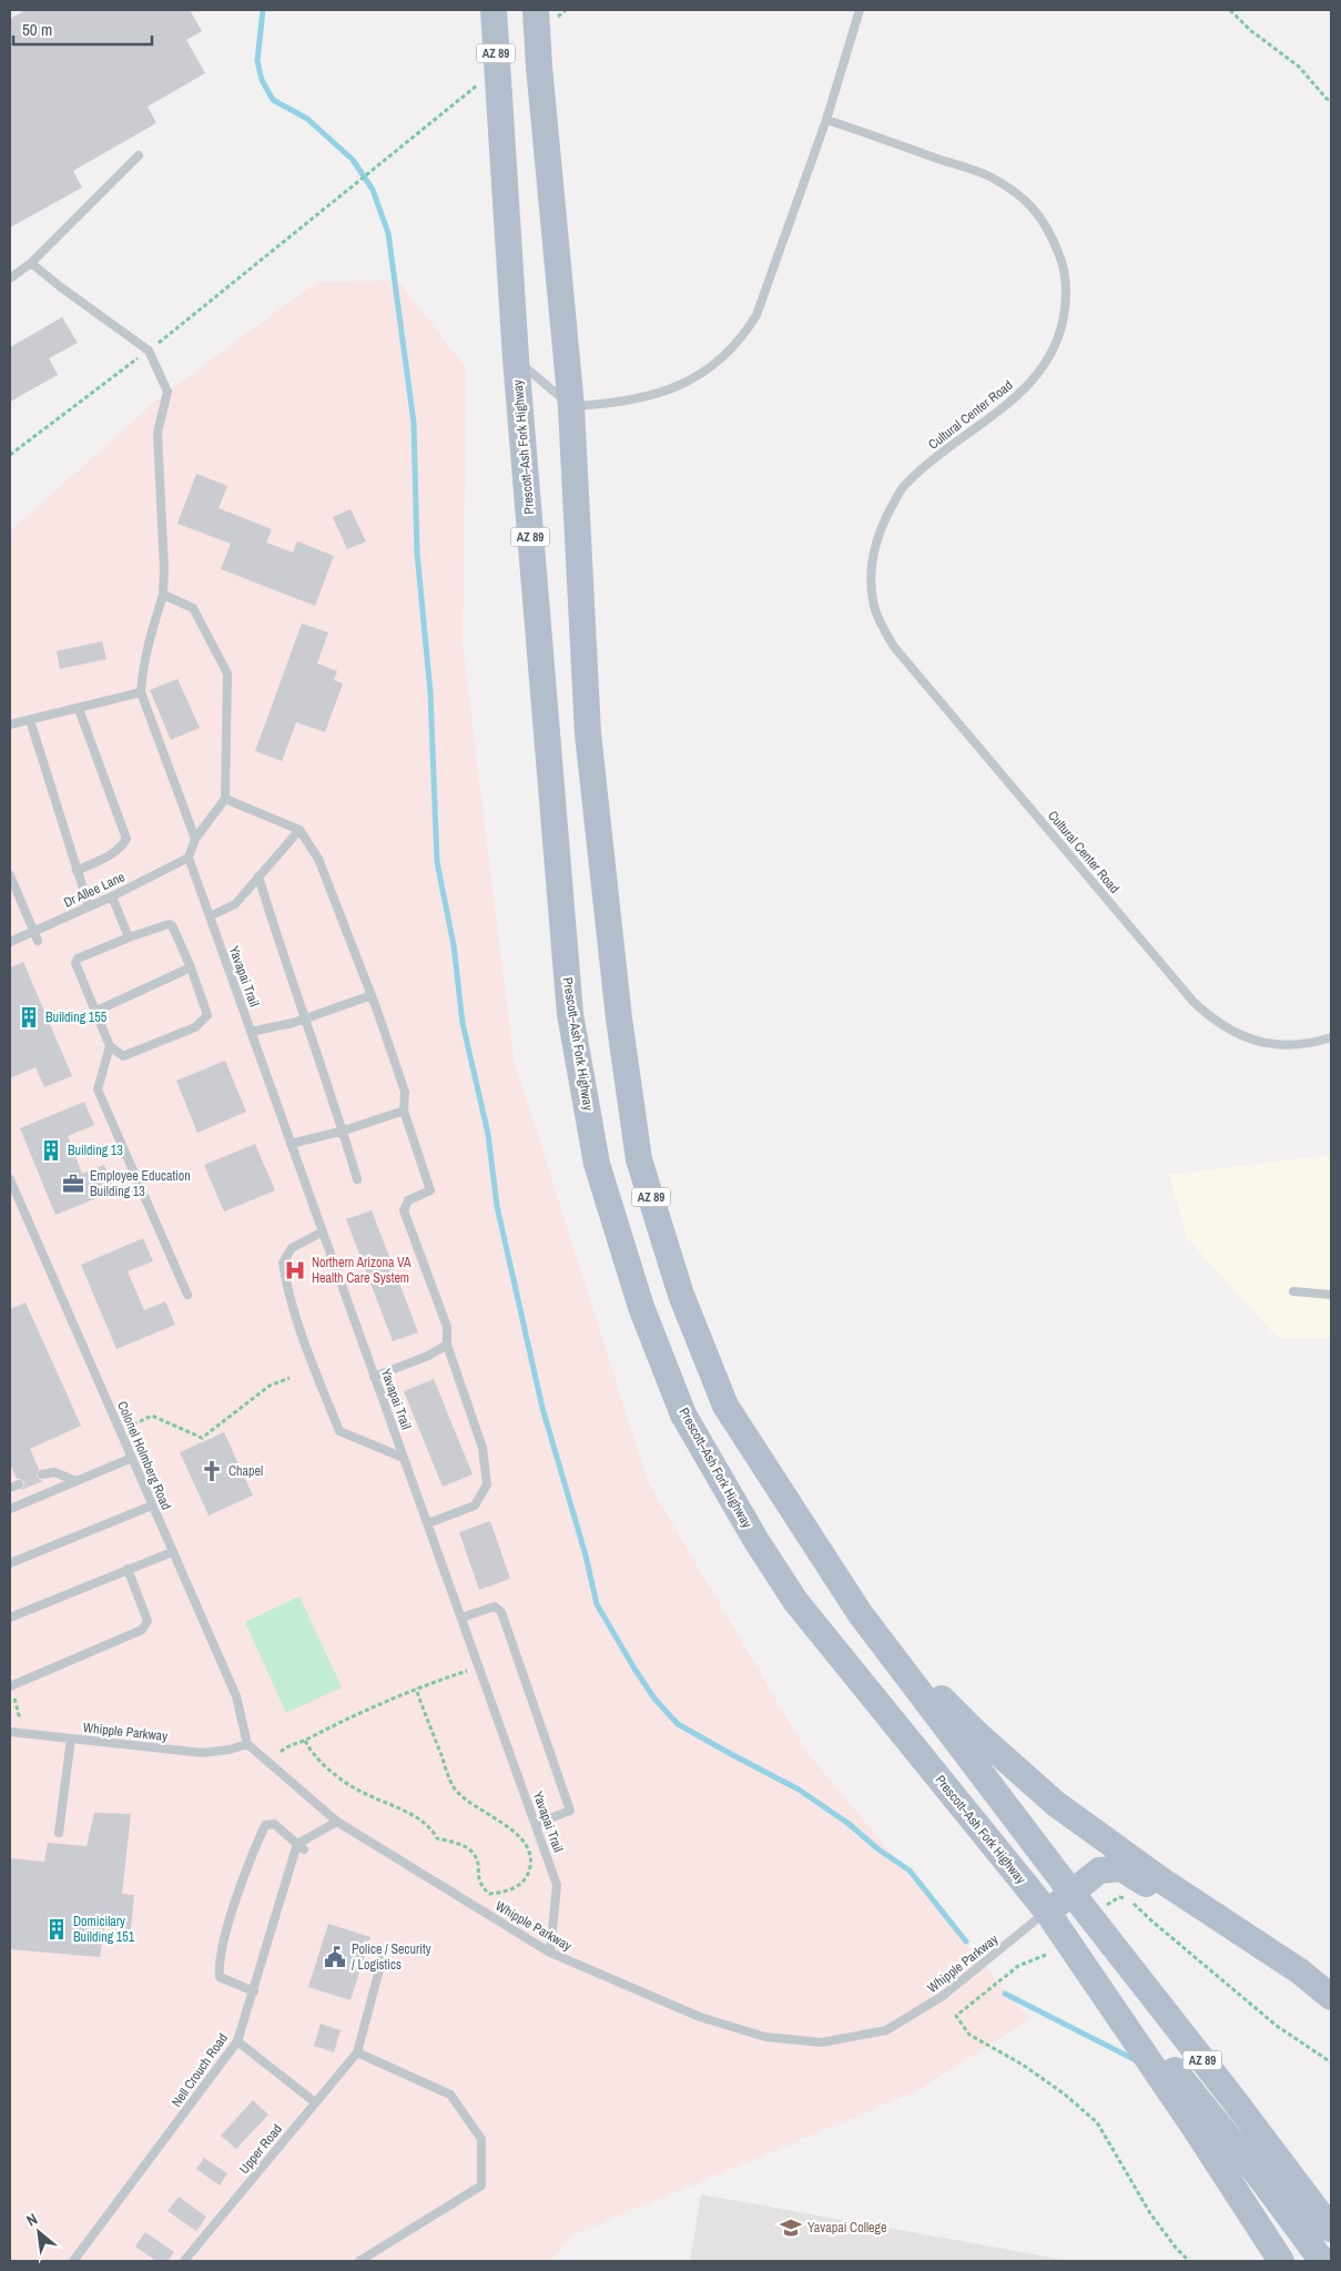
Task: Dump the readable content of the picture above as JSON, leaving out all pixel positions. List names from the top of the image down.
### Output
{
  "streets": {
    "main road": ["AZ 89", "Prescott–Ash Fork Highway"],
    "lane": [
      "Cultural Center Road",
      "Dr Allee Lane",
      "Yavapai Trail",
      "Colonel Holmberg Road",
      "Whipple Parkway",
      "Nell Crouch Road",
      "Upper Road"
    ]
  },
  "crossings": [
    ["AZ 89", "Prescott–Ash Fork Highway"],
    ["AZ 89", "Whipple Parkway"],
    ["Prescott–Ash Fork Highway", "Whipple Parkway"],
    ["Dr Allee Lane", "Yavapai Trail"],
    ["Yavapai Trail", "Whipple Parkway"],
    ["Colonel Holmberg Road", "Whipple Parkway"]
  ],
  "places": {
    "building": ["Building 155", "Building 13", "Domicilary Building 151"],
    "office": ["Employee Education Building 13"],
    "hospital": ["Northern Arizona VA Health Care System"],
    "church": ["Chapel"],
    "public building": ["Police / Security / Logistics"],
    "school or university": ["Yavapai College"]
  },
  "scale_bar": "50 m",
  "north": "top left"
}
